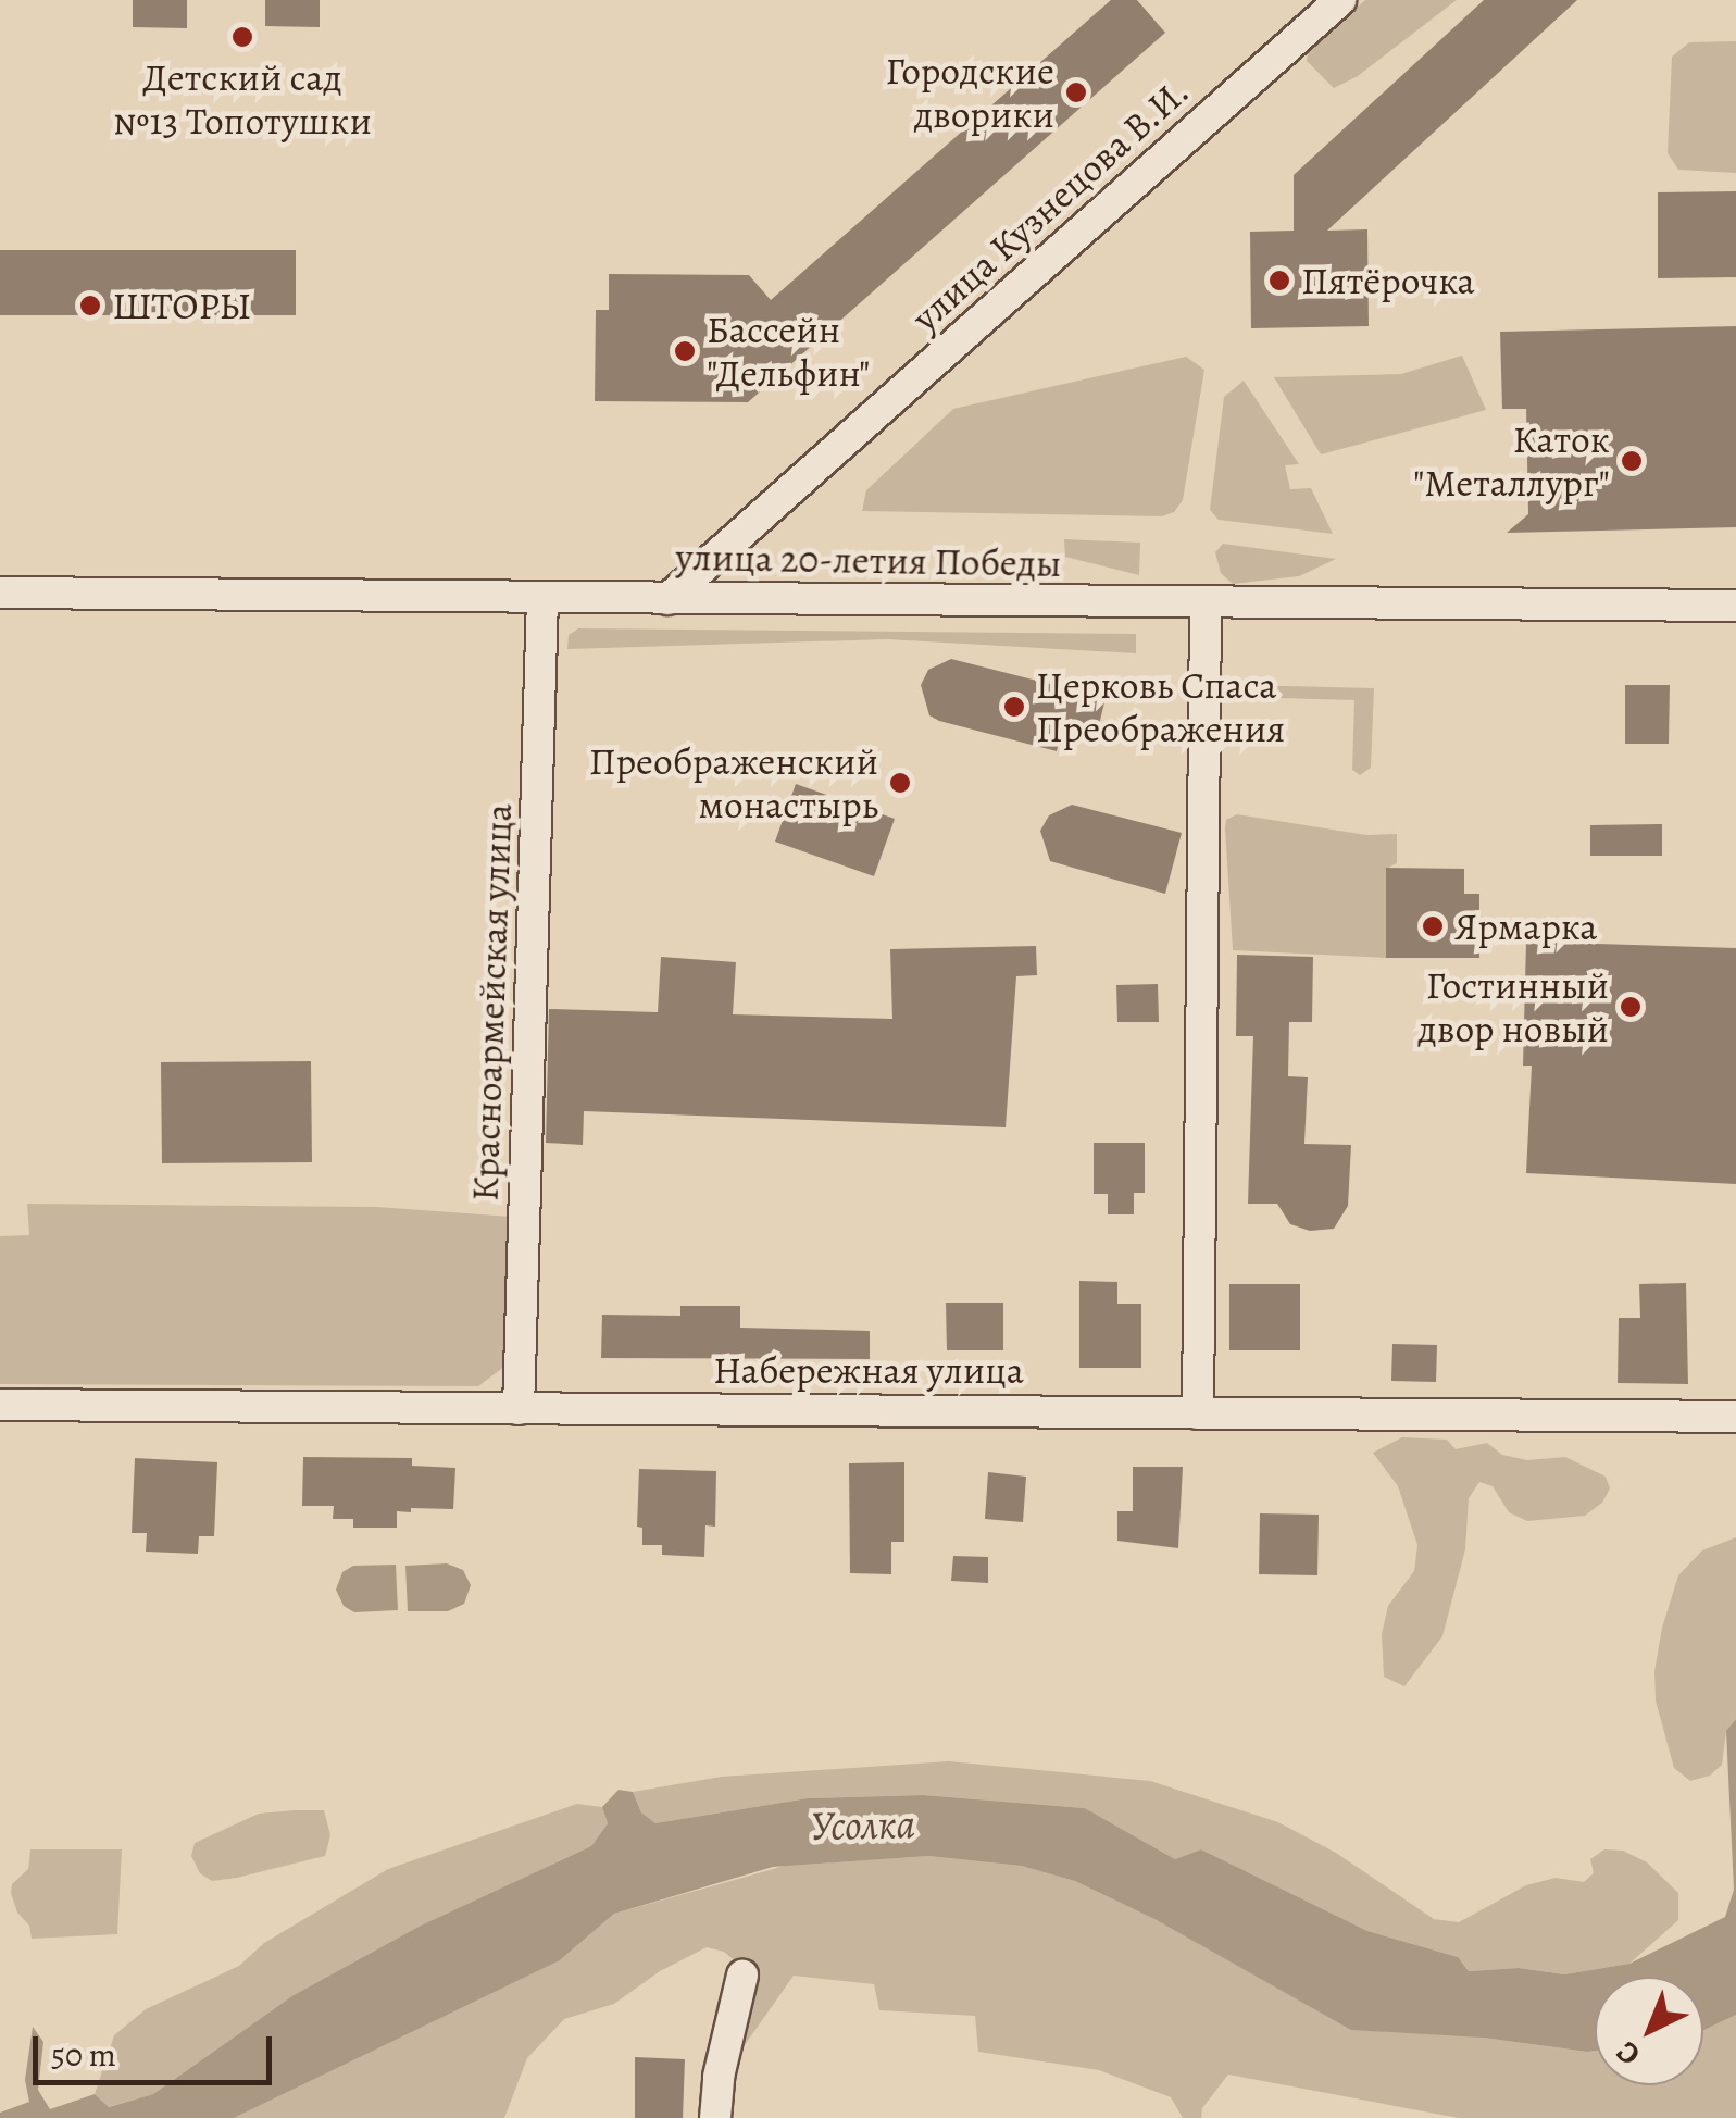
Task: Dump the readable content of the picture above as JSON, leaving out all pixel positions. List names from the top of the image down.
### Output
{
  "streets": {
    "street": [
      "улица Кузнецова В.И.",
      "улица 20-летия Победы",
      "Красноармейская улица",
      "Набережная улица"
    ]
  },
  "crossings": [
    ["улица Кузнецова В.И.", "улица 20-летия Победы"],
    ["улица 20-летия Победы", "Красноармейская улица"],
    ["Красноармейская улица", "Набережная улица"]
  ],
  "water": ["Усолка"],
  "places": [
    "Детский сад №13 Топотушки",
    "Городские дворики",
    "Пятёрочка",
    "ШТОРЫ",
    "Бассейн \"Дельфин\"",
    "Каток \"Металлург\"",
    "Церковь Спаса Преображения",
    "Преображенский монастырь",
    "Ярмарка",
    "Гостинный двор новый"
  ],
  "scale_bar": "50 m",
  "north": "bottom left"
}
